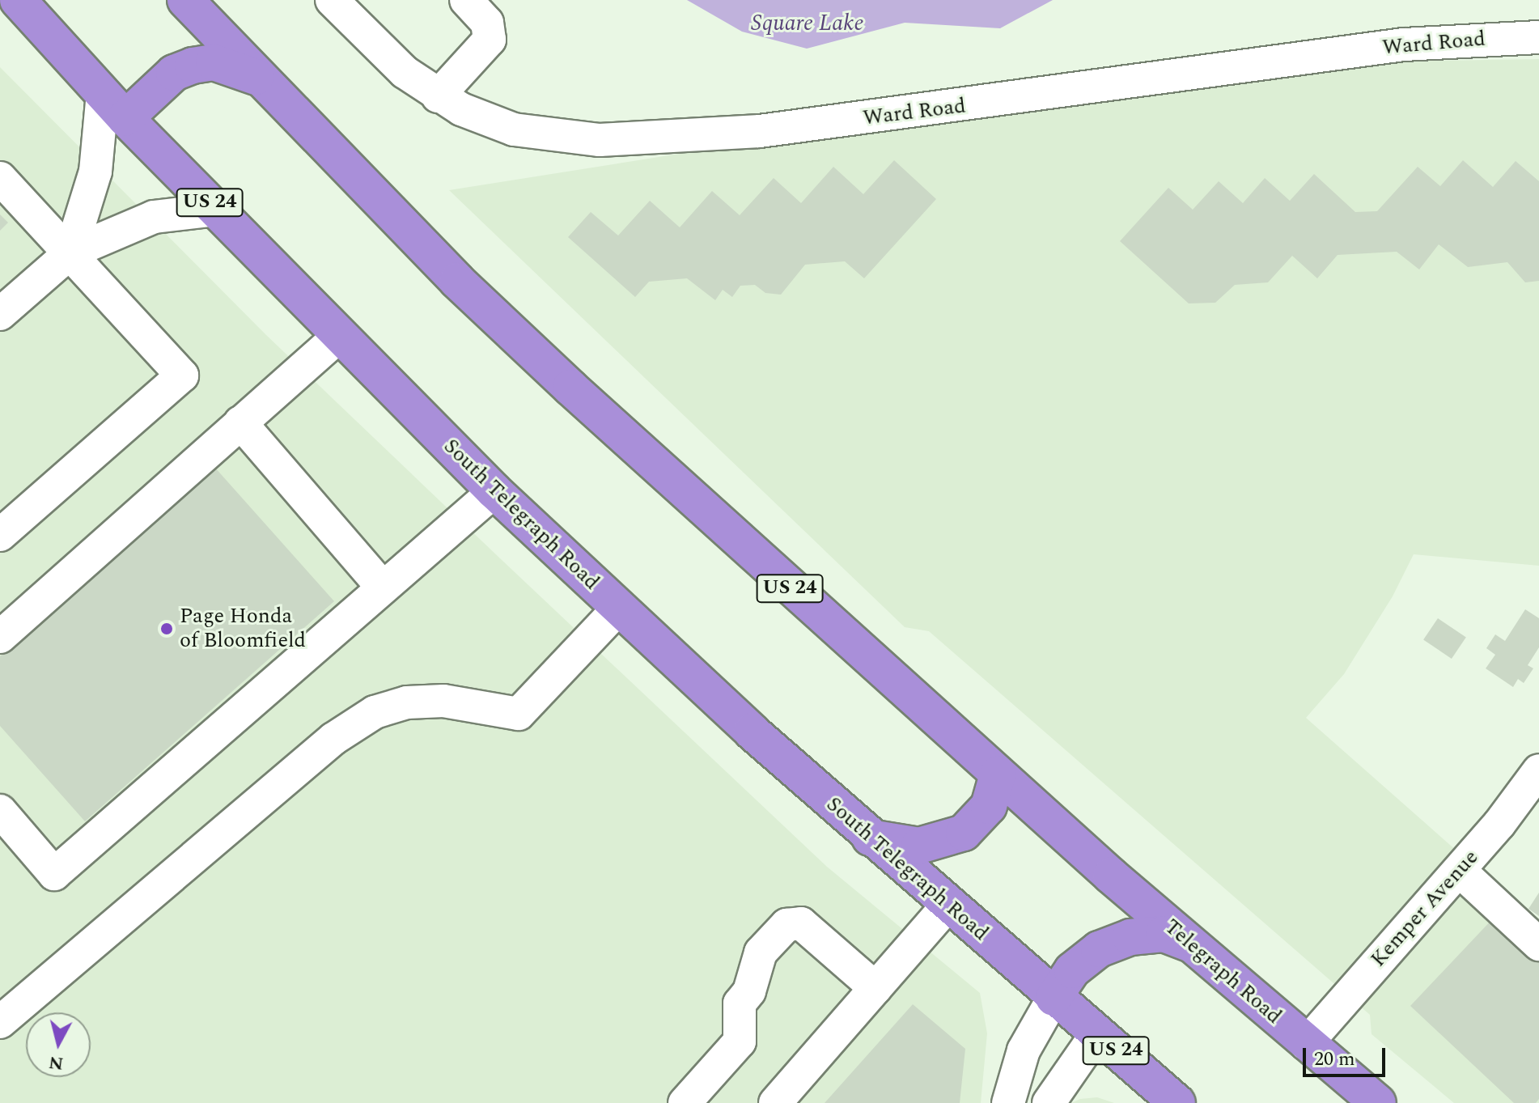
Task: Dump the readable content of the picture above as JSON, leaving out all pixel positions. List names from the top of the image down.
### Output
{
  "streets": {
    "highway": ["US 24", "South Telegraph Road", "Telegraph Road"],
    "street": ["Ward Road", "Kemper Avenue"]
  },
  "crossings": [
    ["US 24", "South Telegraph Road"],
    ["US 24", "Telegraph Road"],
    ["Kemper Avenue", "Telegraph Road"]
  ],
  "water": ["Square Lake"],
  "places": ["Page Honda of Bloomfield"],
  "scale_bar": "20 m",
  "north": "bottom"
}
